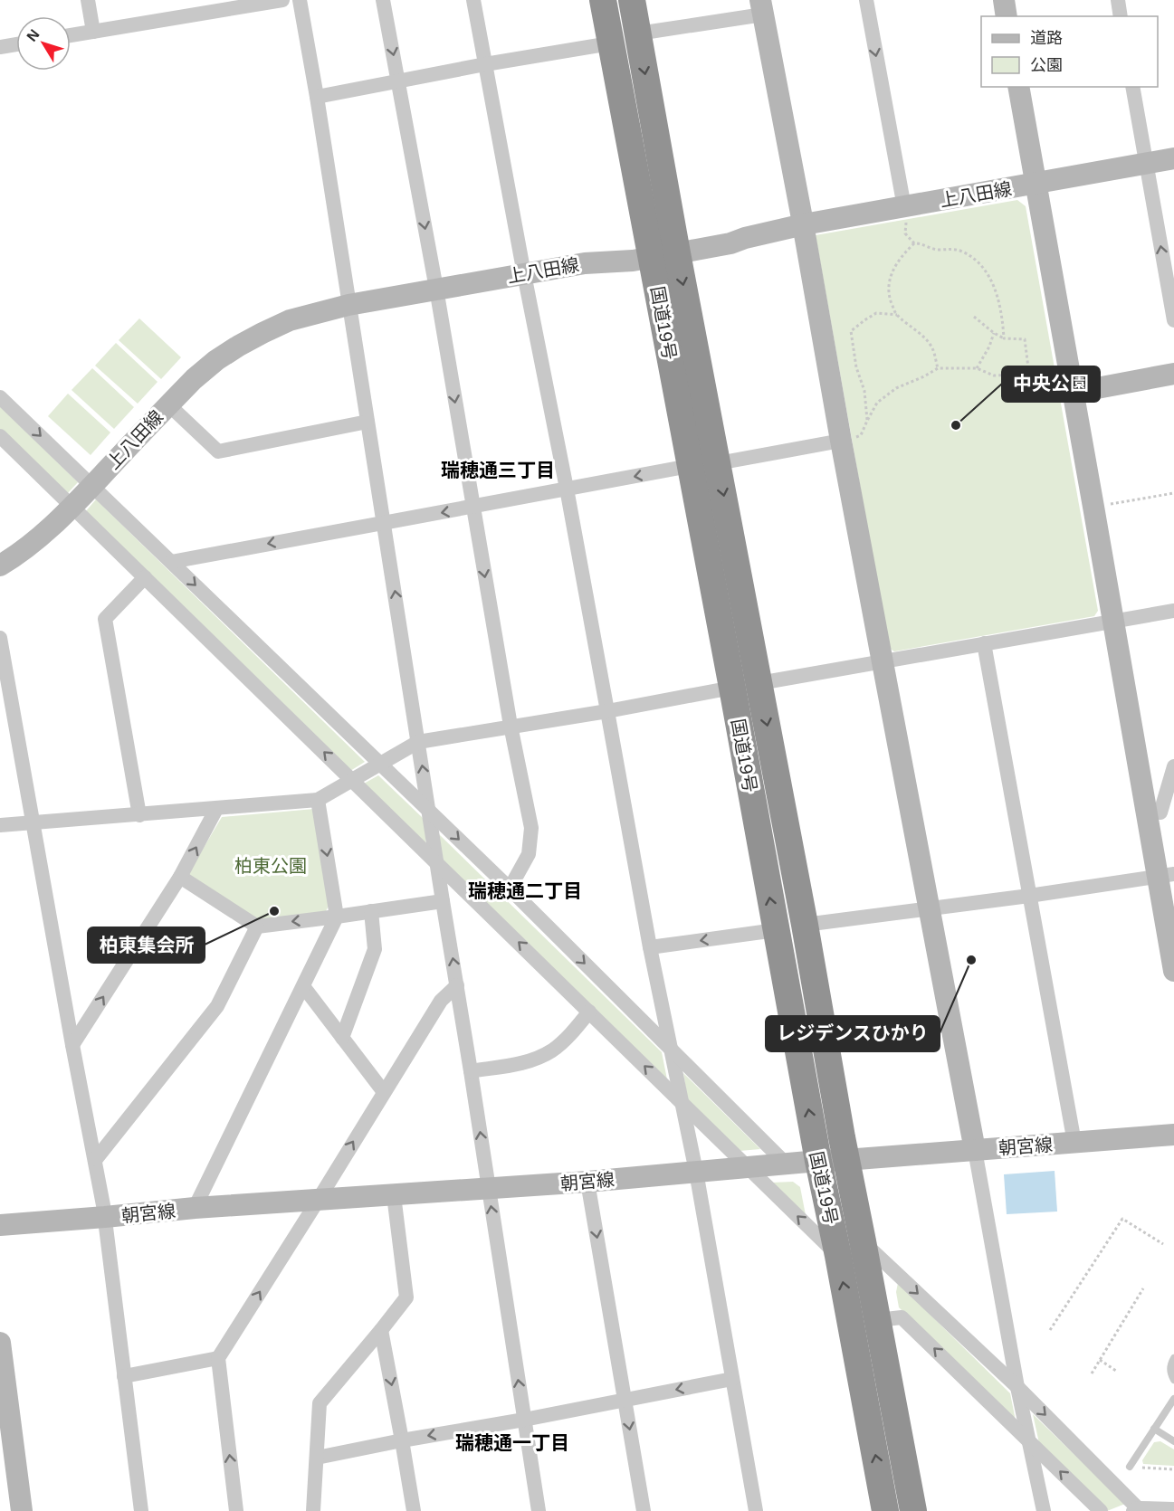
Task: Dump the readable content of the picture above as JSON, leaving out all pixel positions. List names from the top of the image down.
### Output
{
  "streets": {
    "highway": ["国道19号"],
    "street": ["上八田線", "朝宮線"]
  },
  "crossings": [
    ["上八田線", "国道19号"],
    ["国道19号", "朝宮線"]
  ],
  "districts": ["瑞穂通三丁目", "瑞穂通二丁目", "瑞穂通一丁目"],
  "parks": ["柏東公園"],
  "places": ["中央公園", "柏東集会所", "レジデンスひかり"],
  "legend": ["道路", "公園"],
  "north": "top left"
}
